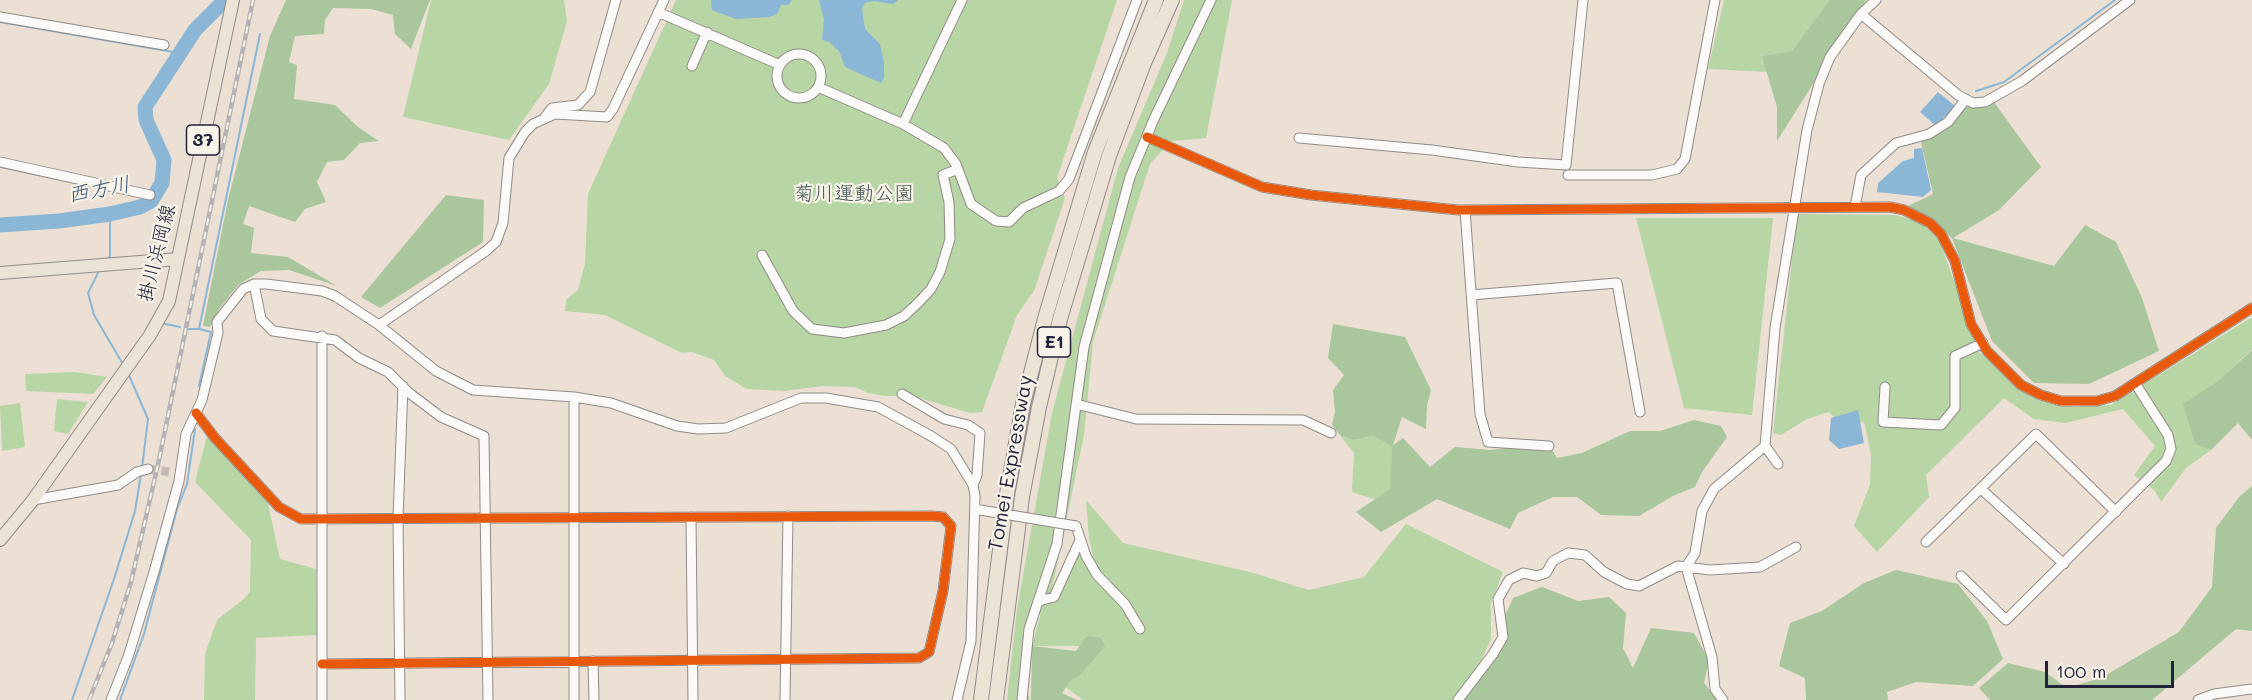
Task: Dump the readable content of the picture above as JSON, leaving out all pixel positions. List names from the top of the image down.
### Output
{
  "streets": {
    "highway": ["E1", "Tomei Expressway"],
    "main road": ["37", "掛川浜岡線"]
  },
  "water": ["西方川"],
  "parks": ["菊川運動公園"],
  "scale_bar": "100 m"
}
